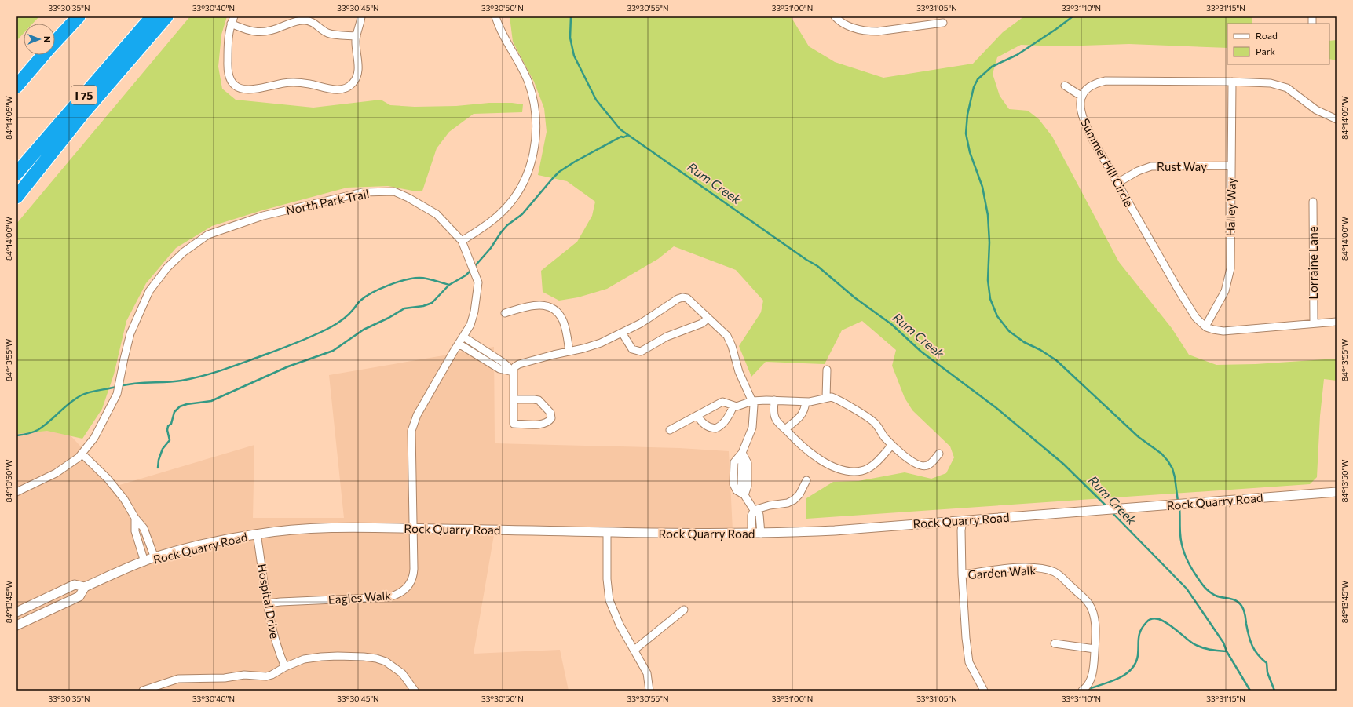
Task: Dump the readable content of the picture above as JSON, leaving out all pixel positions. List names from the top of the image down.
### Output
{
  "streets": {
    "highway": ["I 75"],
    "street": [
      "Summer Hill Circle",
      "Rust Way",
      "North Park Trail",
      "Halley Way",
      "Lorraine Lane",
      "Rock Quarry Road",
      "Garden Walk",
      "Eagles Walk",
      "Hospital Drive"
    ]
  },
  "crossings": [
    ["Summer Hill Circle", "Rust Way"],
    ["Summer Hill Circle", "Halley Way"],
    ["Summer Hill Circle", "Lorraine Lane"],
    ["Rust Way", "Halley Way"],
    ["North Park Trail", "Rock Quarry Road"],
    ["North Park Trail", "Eagles Walk"],
    ["Rock Quarry Road", "Garden Walk"],
    ["Rock Quarry Road", "Eagles Walk"],
    ["Rock Quarry Road", "Hospital Drive"],
    ["Eagles Walk", "Hospital Drive"]
  ],
  "water": ["Rum Creek"],
  "legend": ["Road", "Park"],
  "north": "right",
  "coordinates": [
    "33°30'35\"N",
    "33°30'40\"N",
    "33°30'45\"N",
    "33°30'50\"N",
    "33°30'55\"N",
    "33°31'00\"N",
    "33°31'05\"N",
    "33°31'10\"N",
    "33°31'15\"N",
    "84°14'05\"W",
    "84°14'00\"W",
    "84°13'55\"W",
    "84°13'50\"W",
    "84°13'45\"W"
  ]
}
